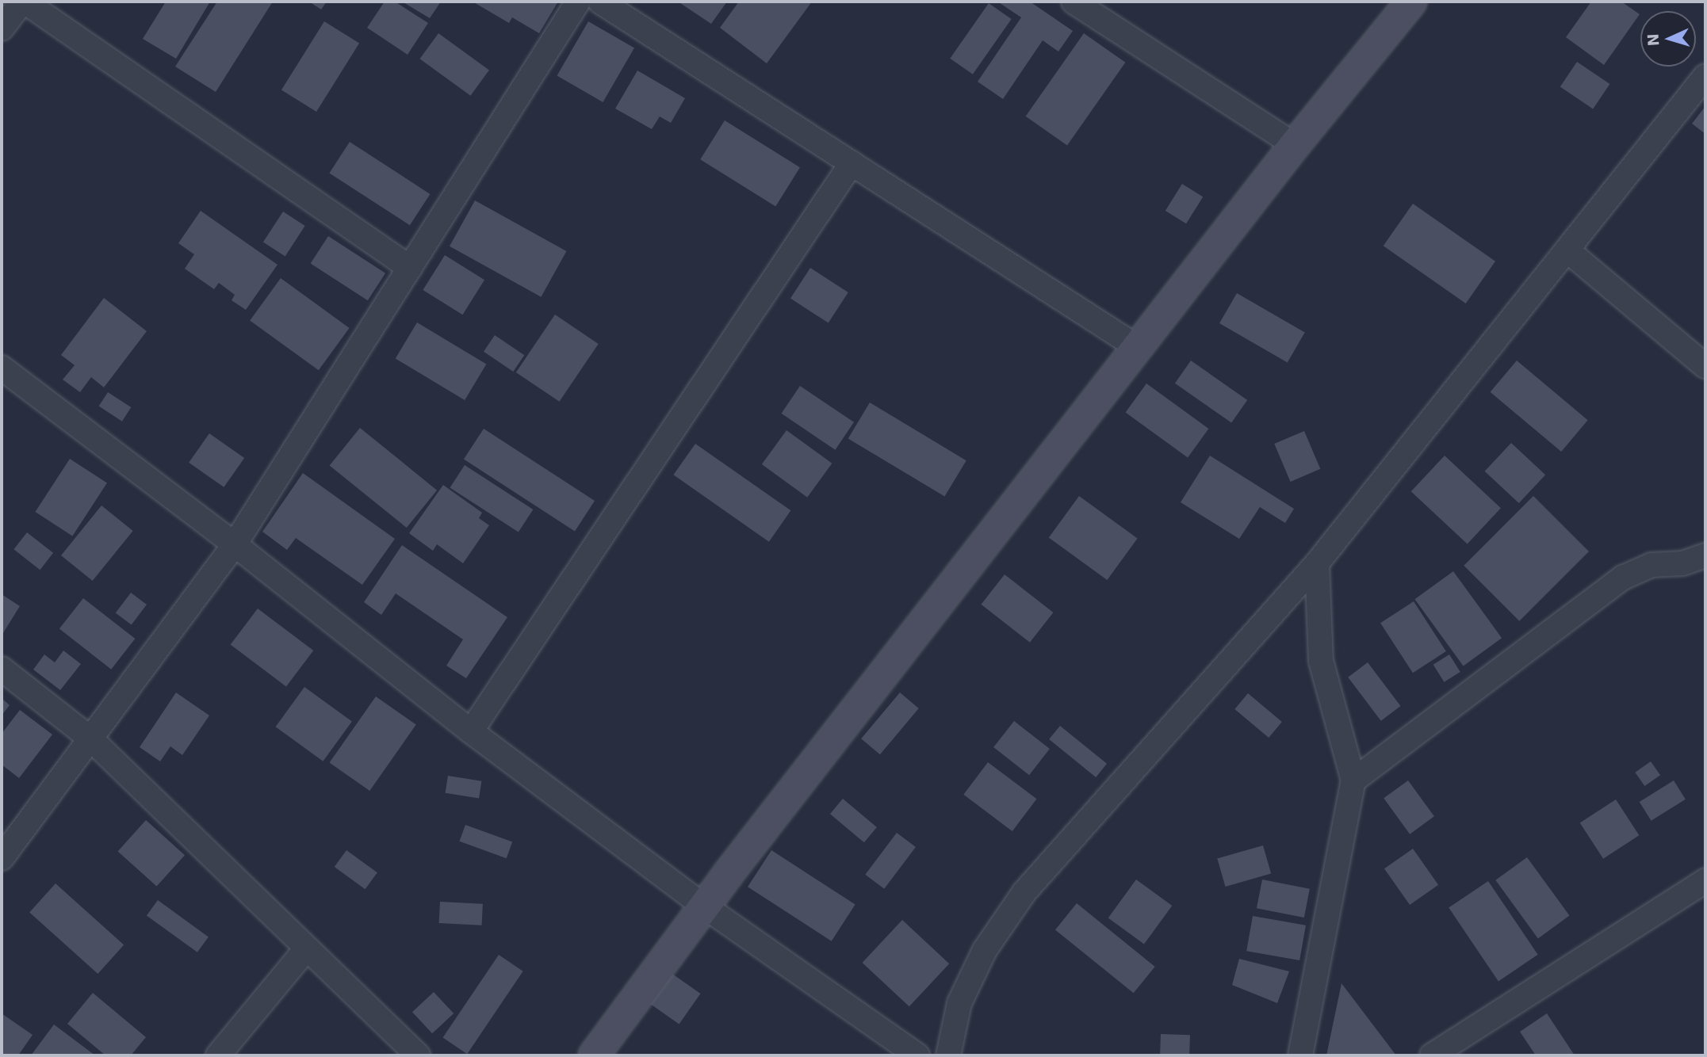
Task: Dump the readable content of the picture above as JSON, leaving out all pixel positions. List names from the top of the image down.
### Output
{
  "north": "left"
}
